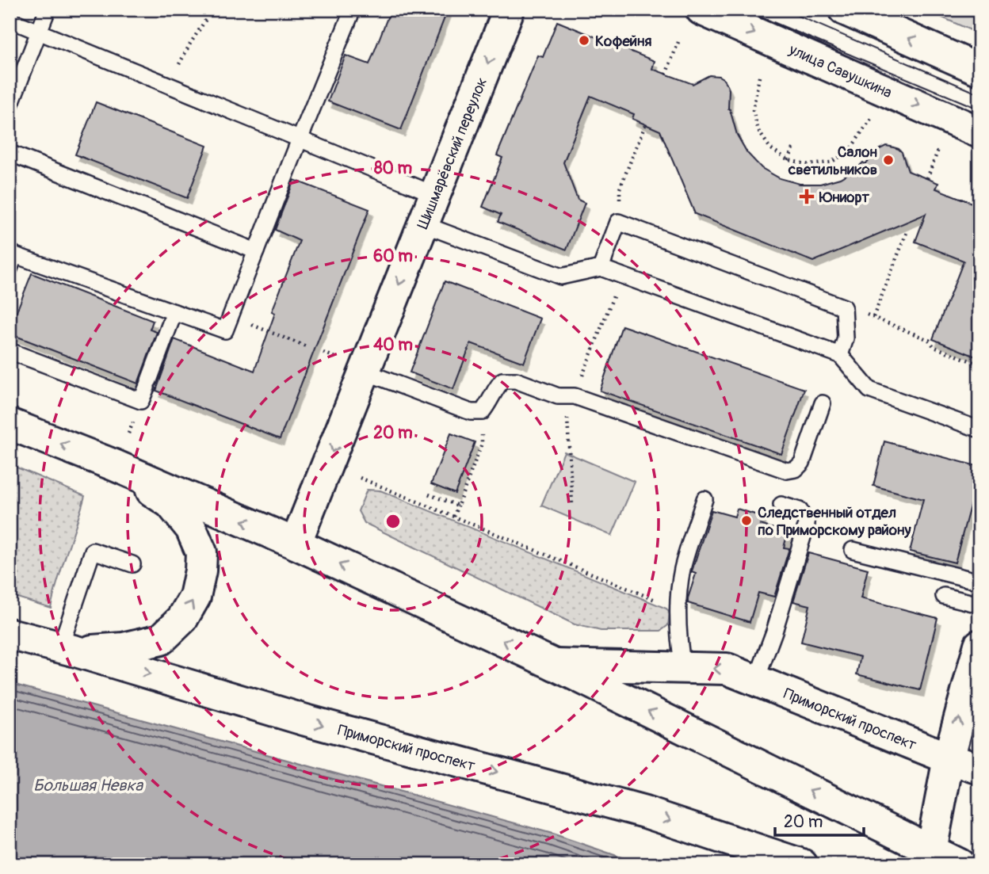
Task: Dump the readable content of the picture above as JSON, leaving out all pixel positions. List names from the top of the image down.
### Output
{
  "streets": {
    "main road": ["улица Савушкина", "Шишмарёвский переулок", "Приморский проспект"]
  },
  "crossings": [
    ["Шишмарёвский переулок", "Приморский проспект"]
  ],
  "one_way": ["Шишмарёвский переулок"],
  "water": ["Большая Невка"],
  "places": {
    "other": ["Кофейня", "Салон светильников", "Следственный отдел по Приморскому району"],
    "health": ["Юниорт"]
  },
  "scale_bar": "20 m",
  "rings": [
    "80 m",
    "60 m",
    "40 m",
    "20 m"
  ]
}
